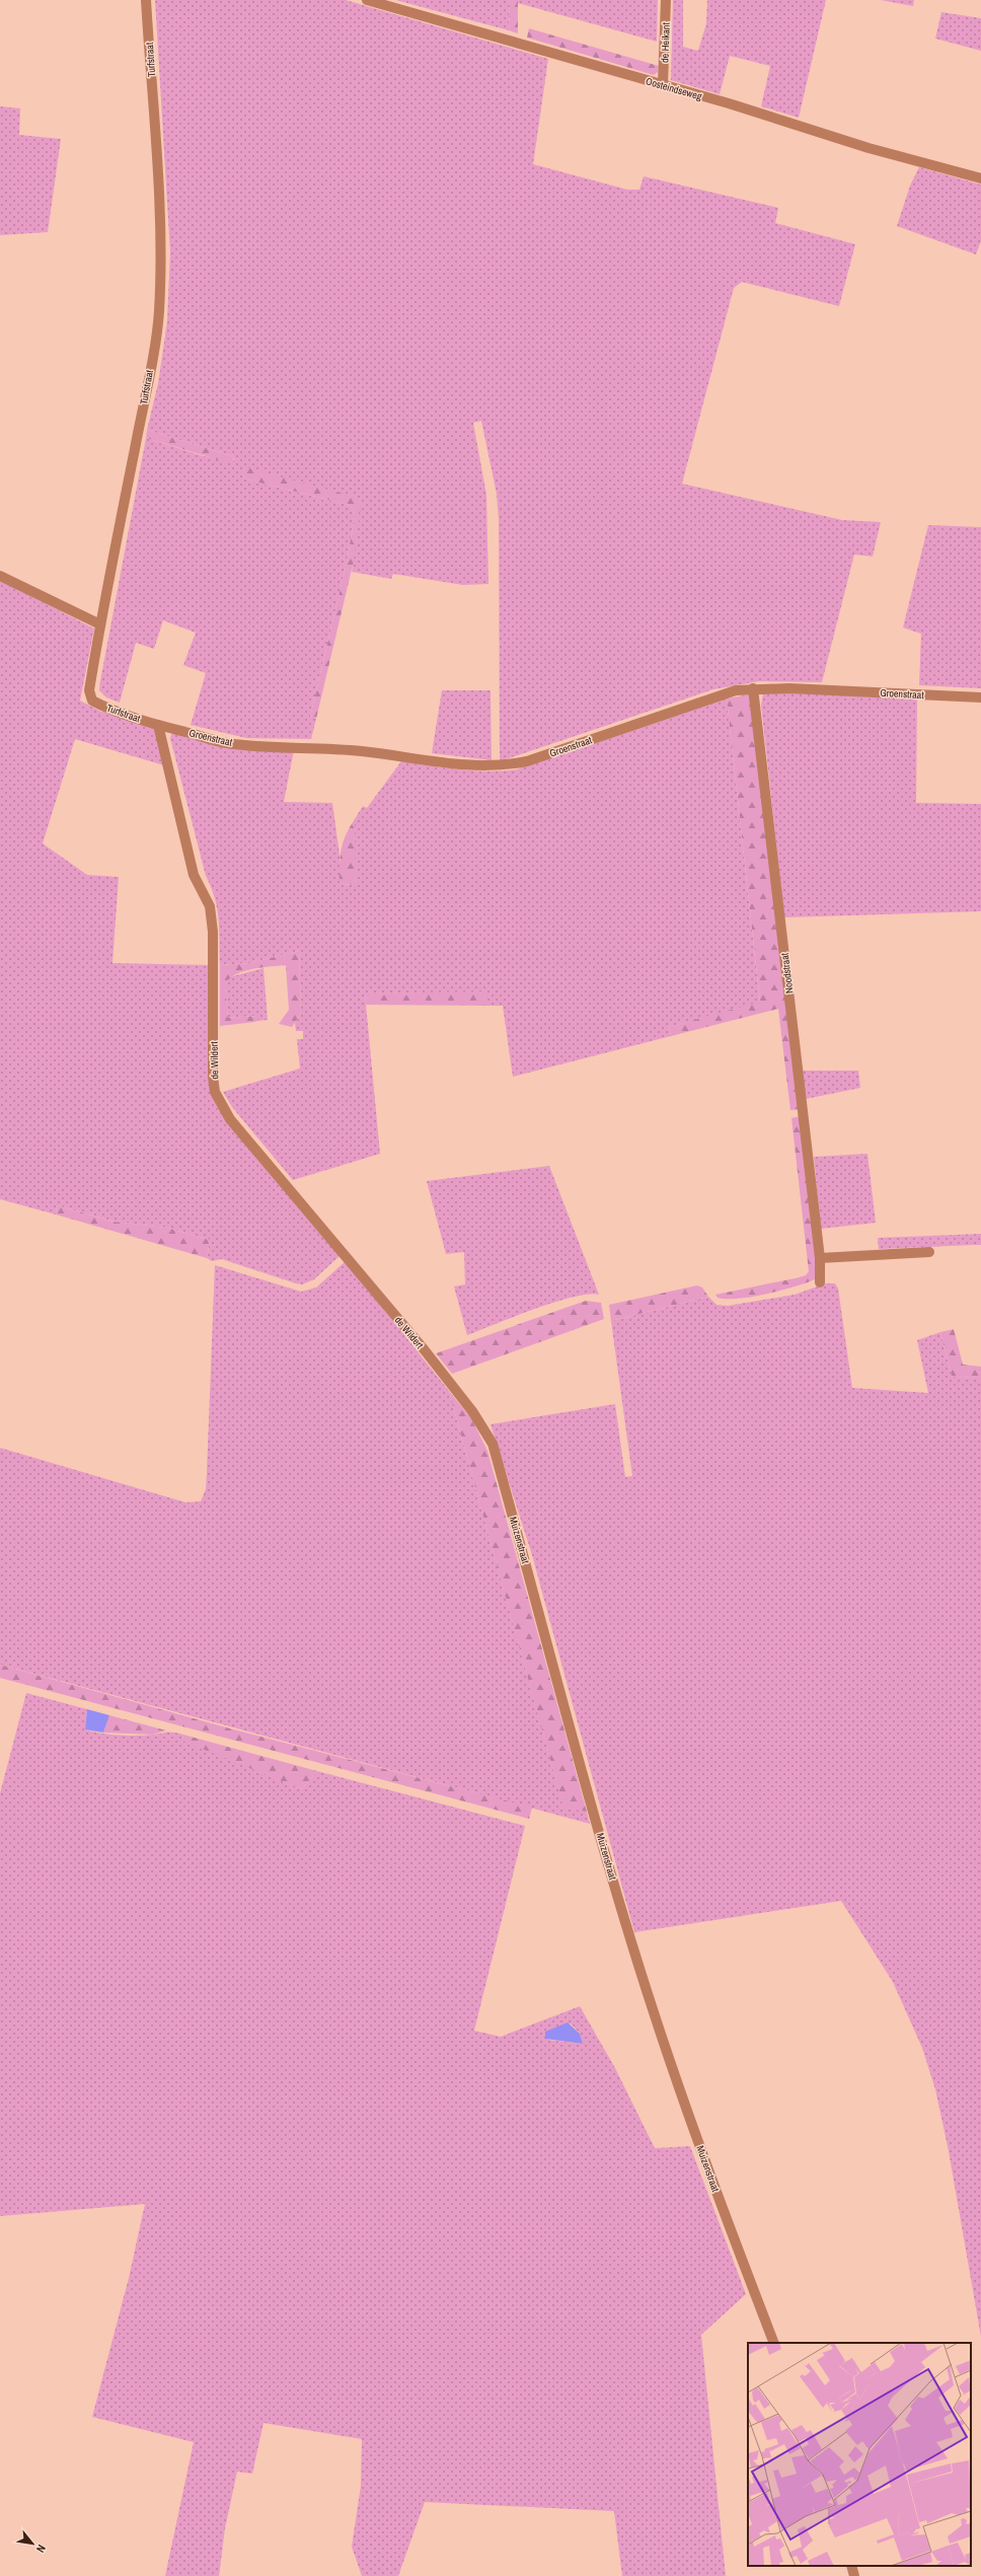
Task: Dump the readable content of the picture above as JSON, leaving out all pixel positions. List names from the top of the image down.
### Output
{
  "streets": {
    "street": [
      "de Heikant",
      "Turfstraat",
      "Oosteindseweg",
      "Groenstraat",
      "Noodstraat",
      "de Wildert",
      "Muizenstraat"
    ]
  },
  "crossings": [
    ["de Heikant", "Oosteindseweg"],
    ["Turfstraat", "Groenstraat"],
    ["Turfstraat", "de Wildert"],
    ["Groenstraat", "Noodstraat"],
    ["Groenstraat", "de Wildert"],
    ["de Wildert", "Muizenstraat"]
  ],
  "north": "bottom right"
}
